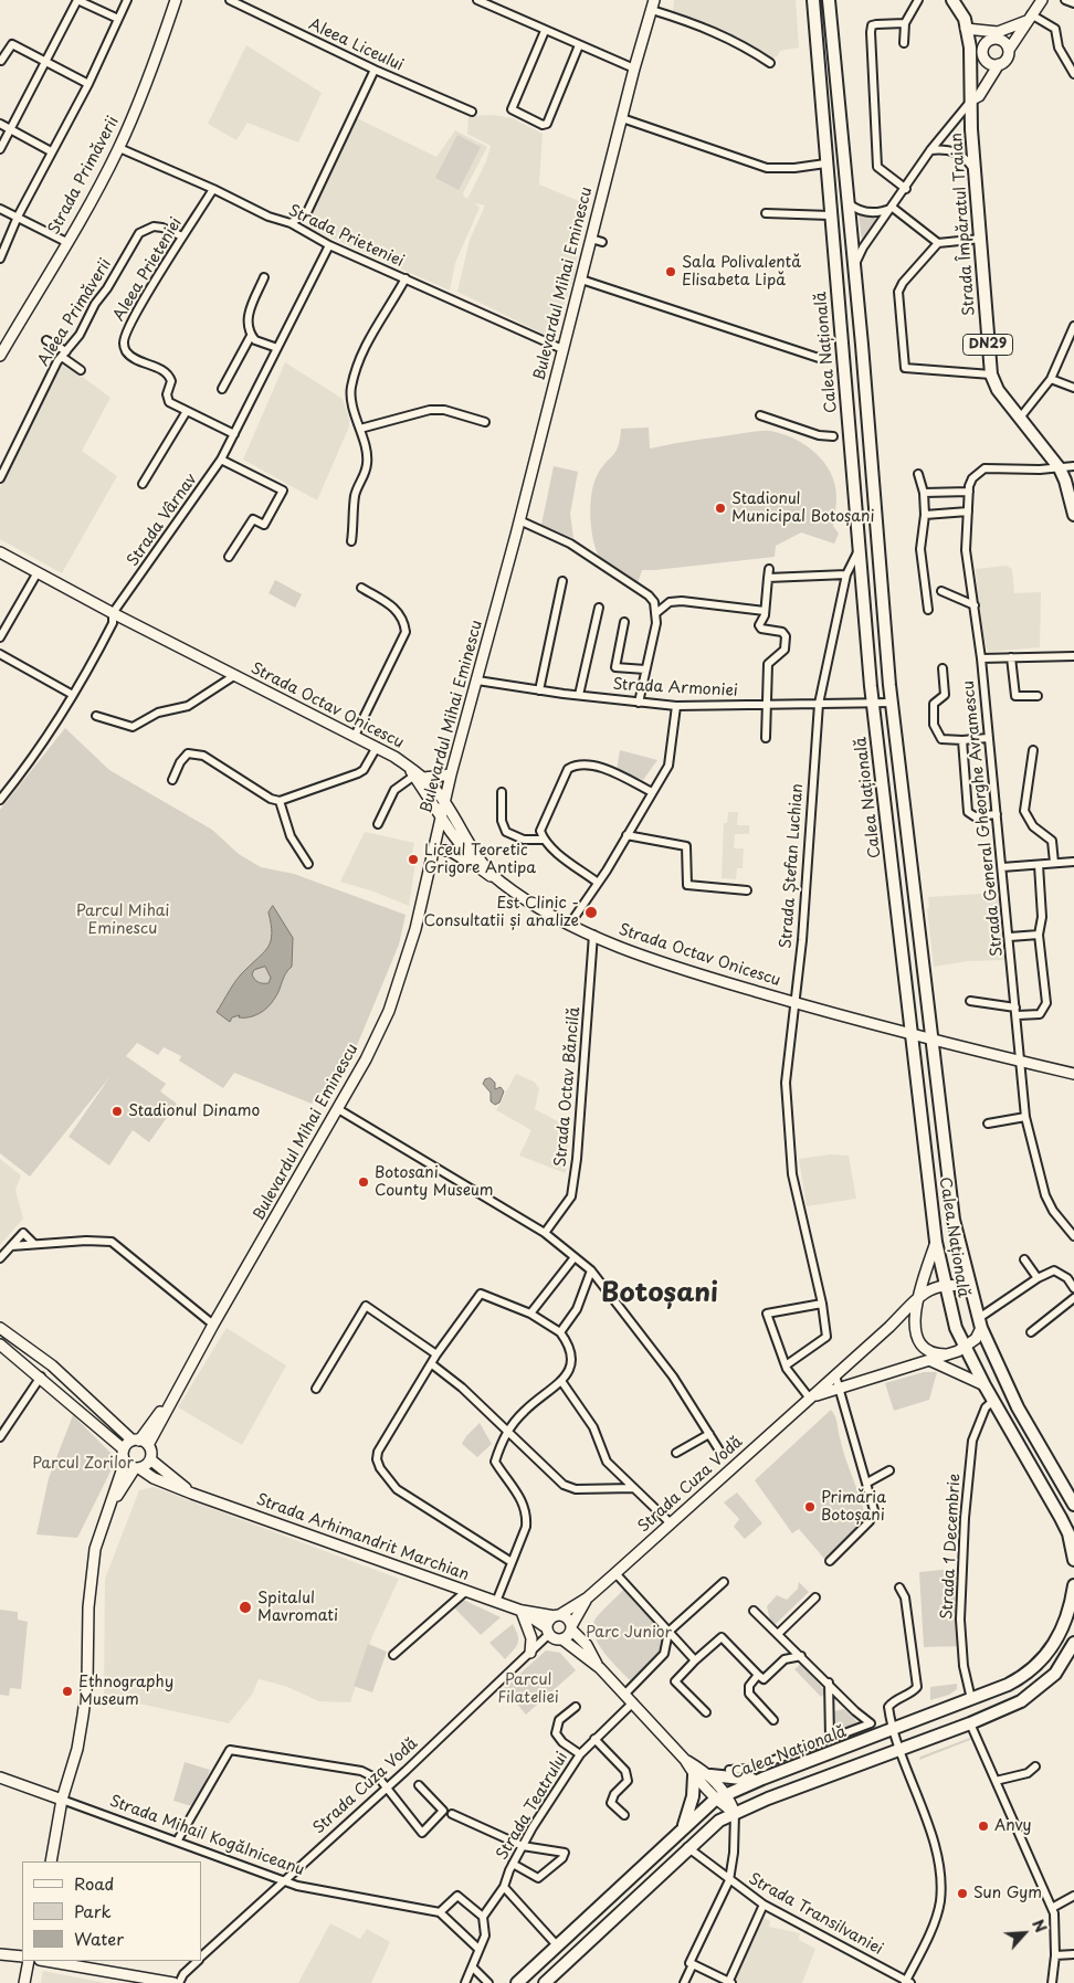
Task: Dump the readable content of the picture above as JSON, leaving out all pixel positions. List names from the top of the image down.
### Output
{
  "streets": {
    "main road": [
      "Strada Primăverii",
      "Strada Împăratul Traian",
      "Bulevardul Mihai Eminescu",
      "DN29",
      "Calea Națională",
      "Strada Octav Onicescu",
      "Strada Cuza Vodă",
      "Strada Arhimandrit Marchian",
      "Strada Mihail Kogălniceanu"
    ],
    "street": [
      "Aleea Liceului",
      "Strada Prieteniei",
      "Aleea Prieteniei",
      "Aleea Primăverii",
      "Strada Vârnav",
      "Strada Armoniei",
      "Strada General Gheorghe Avramescu",
      "Strada Ștefan Luchian",
      "Strada Octav Băncilă",
      "Strada 1 Decembrie",
      "Strada Teatrului",
      "Strada Transilvaniei"
    ]
  },
  "crossings": [
    ["Strada Primăverii", "Strada Prieteniei"],
    ["Strada Împăratul Traian", "DN29"],
    ["Strada Împăratul Traian", "Strada General Gheorghe Avramescu"],
    ["Strada Prieteniei", "Aleea Prieteniei"],
    ["Strada Prieteniei", "Bulevardul Mihai Eminescu"],
    ["Strada Prieteniei", "Strada Vârnav"],
    ["Aleea Prieteniei", "Aleea Primăverii"],
    ["Aleea Prieteniei", "Strada Vârnav"],
    ["Bulevardul Mihai Eminescu", "Strada Armoniei"],
    ["Bulevardul Mihai Eminescu", "Strada Octav Onicescu"],
    ["Calea Națională", "Strada Armoniei"],
    ["Calea Națională", "Strada Octav Onicescu"],
    ["Calea Națională", "Strada Ștefan Luchian"],
    ["Calea Națională", "Strada Cuza Vodă"],
    ["Calea Națională", "Strada 1 Decembrie"],
    ["Strada Vârnav", "Strada Octav Onicescu"],
    ["Strada Armoniei", "Strada Ștefan Luchian"],
    ["Strada Octav Onicescu", "Strada General Gheorghe Avramescu"],
    ["Strada Octav Onicescu", "Strada Ștefan Luchian"],
    ["Strada Octav Onicescu", "Strada Octav Băncilă"],
    ["Strada Cuza Vodă", "Strada Arhimandrit Marchian"],
    ["Strada Cuza Vodă", "Strada Mihail Kogălniceanu"]
  ],
  "districts": ["Botoșani"],
  "parks": [
    "Parcul Mihai Eminescu",
    "Parcul Zorilor",
    "Parc Junior",
    "Parcul Filateliei"
  ],
  "places": [
    "Sala Polivalentă Elisabeta Lipă",
    "Stadionul Municipal Botoșani",
    "Liceul Teoretic Grigore Antipa",
    "Est Clinic - Consultatii și analize",
    "Stadionul Dinamo",
    "Botosani County Museum",
    "Primăria Botoșani",
    "Spitalul Mavromati",
    "Ethnography Museum",
    "Anvy",
    "Sun Gym"
  ],
  "legend": ["Road", "Park", "Water"],
  "north": "top right"
}
